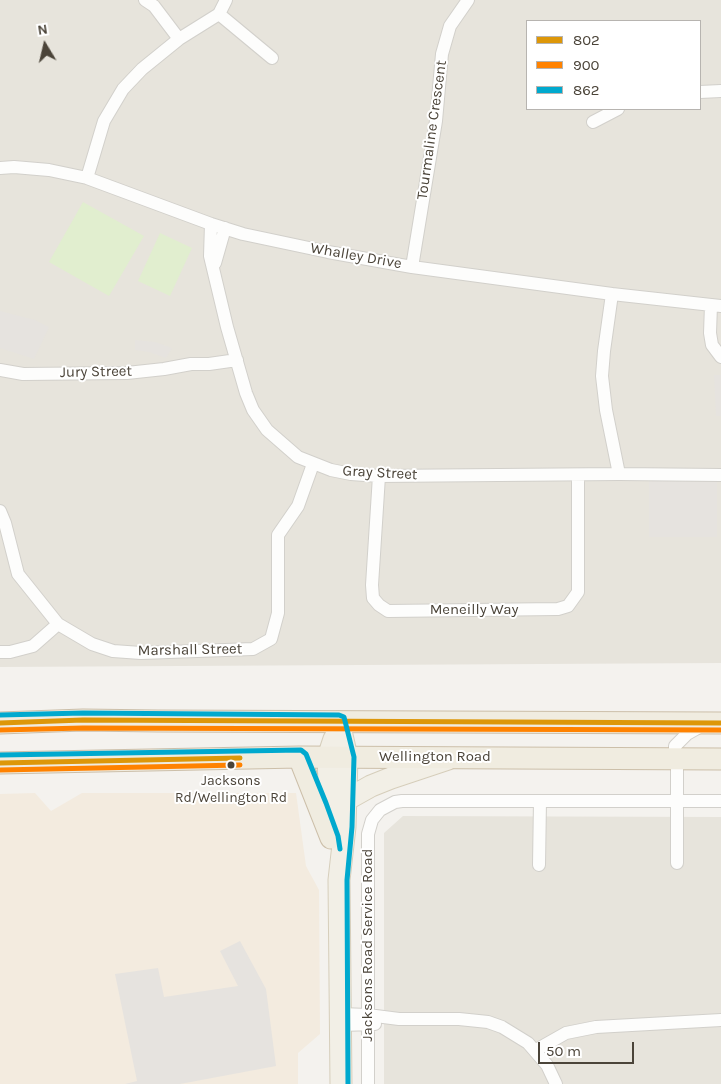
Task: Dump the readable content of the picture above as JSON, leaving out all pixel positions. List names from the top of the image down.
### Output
{
  "streets": {
    "highway": ["Wellington Road"],
    "street": [
      "Tourmaline Crescent",
      "Whalley Drive",
      "Jury Street",
      "Gray Street",
      "Meneilly Way",
      "Marshall Street",
      "Jacksons Road Service Road"
    ]
  },
  "crossings": [
    ["Tourmaline Crescent", "Whalley Drive"],
    ["Whalley Drive", "Gray Street"],
    ["Jury Street", "Gray Street"],
    ["Gray Street", "Meneilly Way"],
    ["Gray Street", "Marshall Street"]
  ],
  "places": ["Jacksons Rd/Wellington Rd"],
  "lines": ["transit line 862", "transit line 802", "transit line 900"],
  "legend": ["802", "900", "862"],
  "scale_bar": "50 m",
  "north": "top"
}
